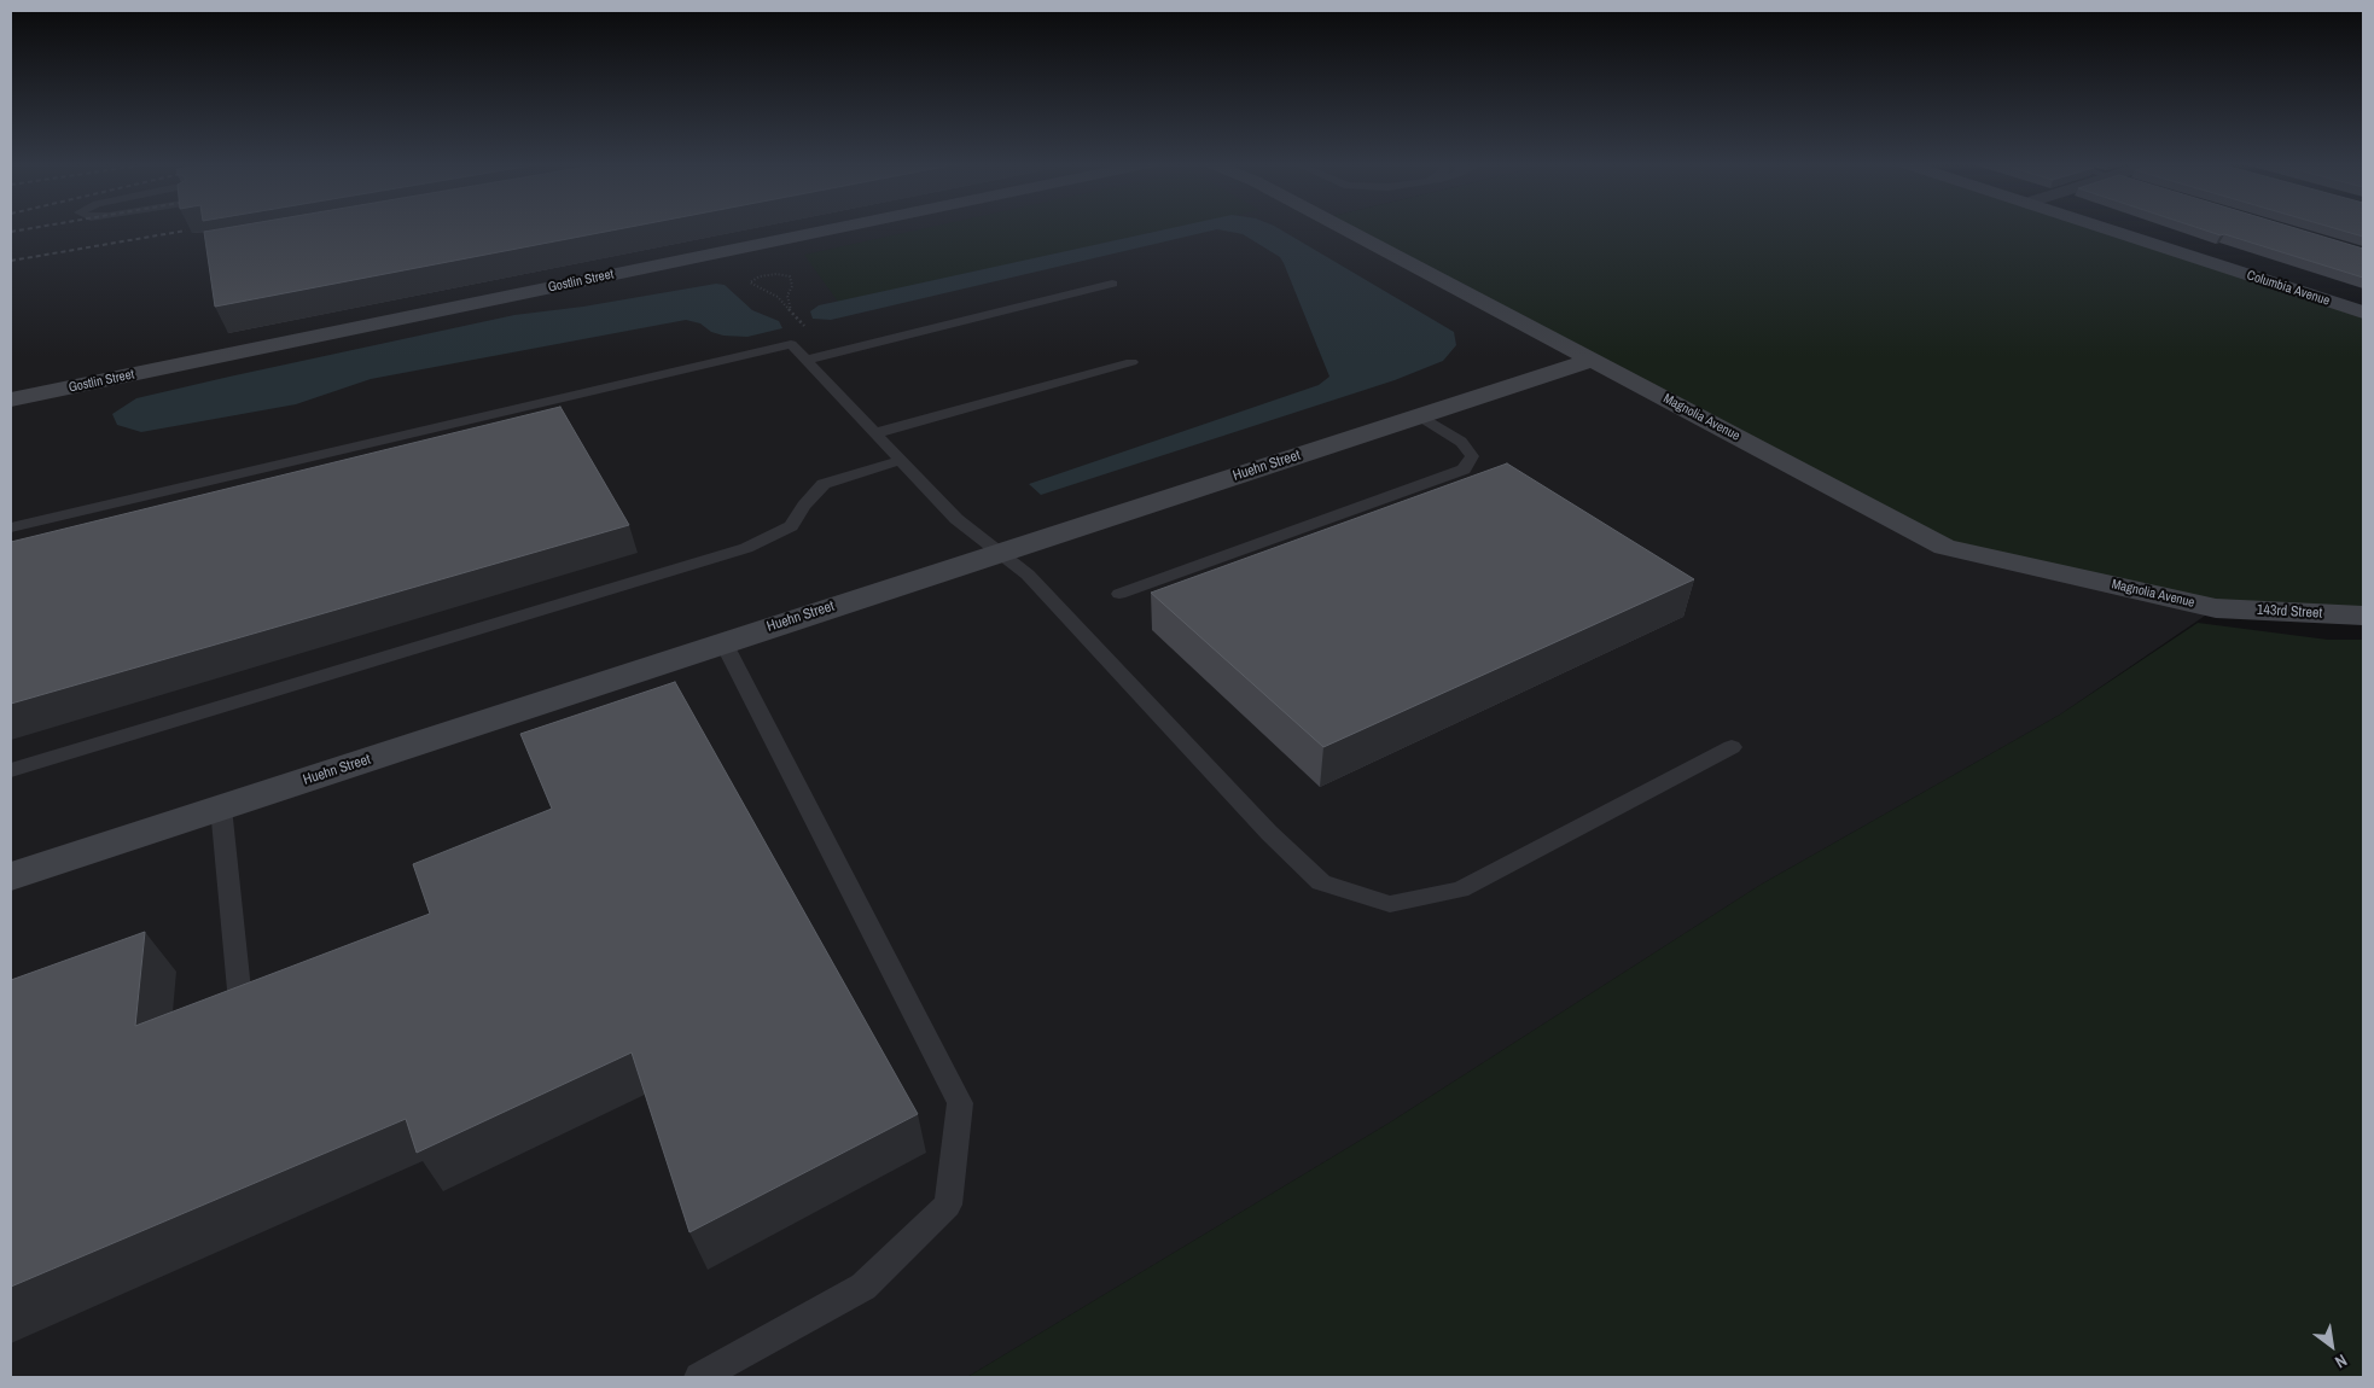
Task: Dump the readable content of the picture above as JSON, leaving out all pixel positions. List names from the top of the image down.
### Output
{
  "streets": {
    "street": [
      "Gostlin Street",
      "Columbia Avenue",
      "Magnolia Avenue",
      "Huehn Street",
      "143rd Street"
    ]
  },
  "crossings": [
    ["Magnolia Avenue", "Huehn Street"],
    ["Magnolia Avenue", "143rd Street"]
  ],
  "north": "bottom right"
}
